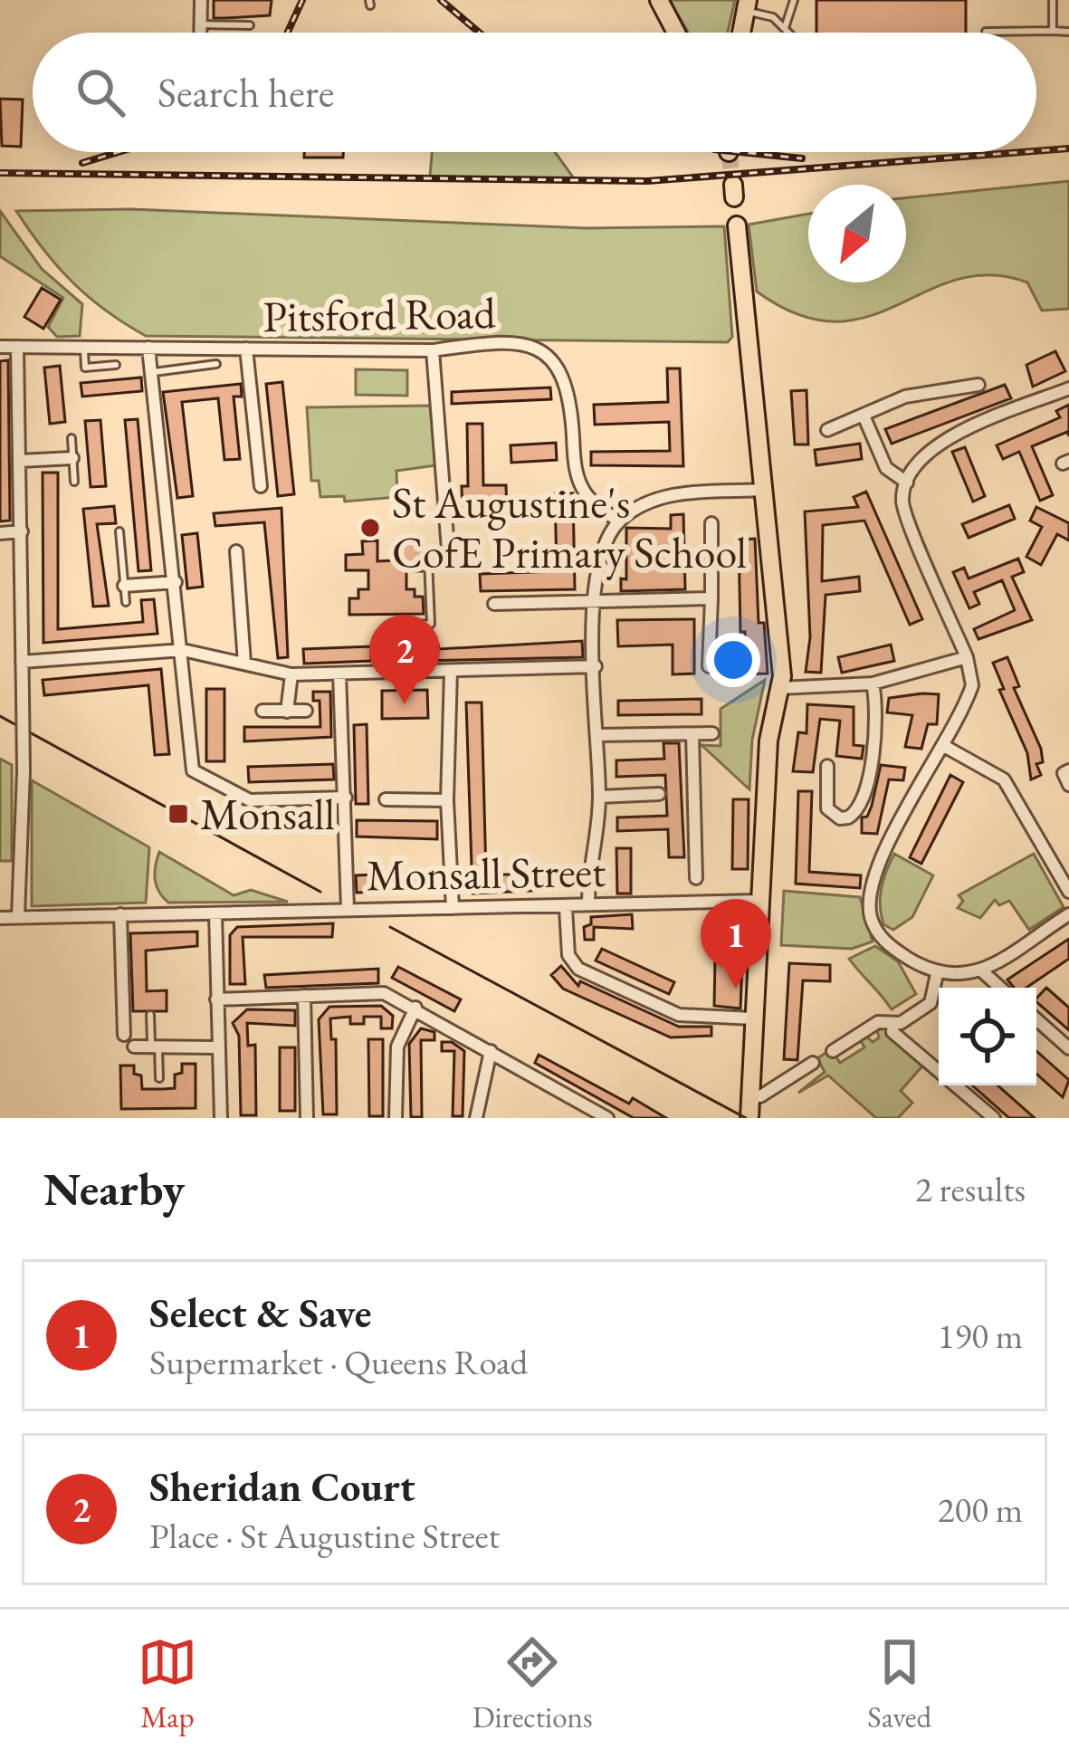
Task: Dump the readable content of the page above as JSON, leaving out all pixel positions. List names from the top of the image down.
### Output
{
  "streets": {
    "street": ["Pitsford Road", "Monsall Street"]
  },
  "places": {
    "other": ["St Augustine's CofE Primary School"],
    "transit": ["Monsall"]
  },
  "north": "bottom left",
  "page": {
    "search": "Search here",
    "pins": ["2", "1"],
    "heading": ["Nearby", "2 results"],
    "list": [
      {
        "mark": "1",
        "name": "Select & Save",
        "note": "Supermarket · Queens Road",
        "value": "190 m"
      },
      {
        "mark": "2",
        "name": "Sheridan Court",
        "note": "Place · St Augustine Street",
        "value": "200 m"
      }
    ],
    "nav": ["Map", "Directions", "Saved"]
  }
}
